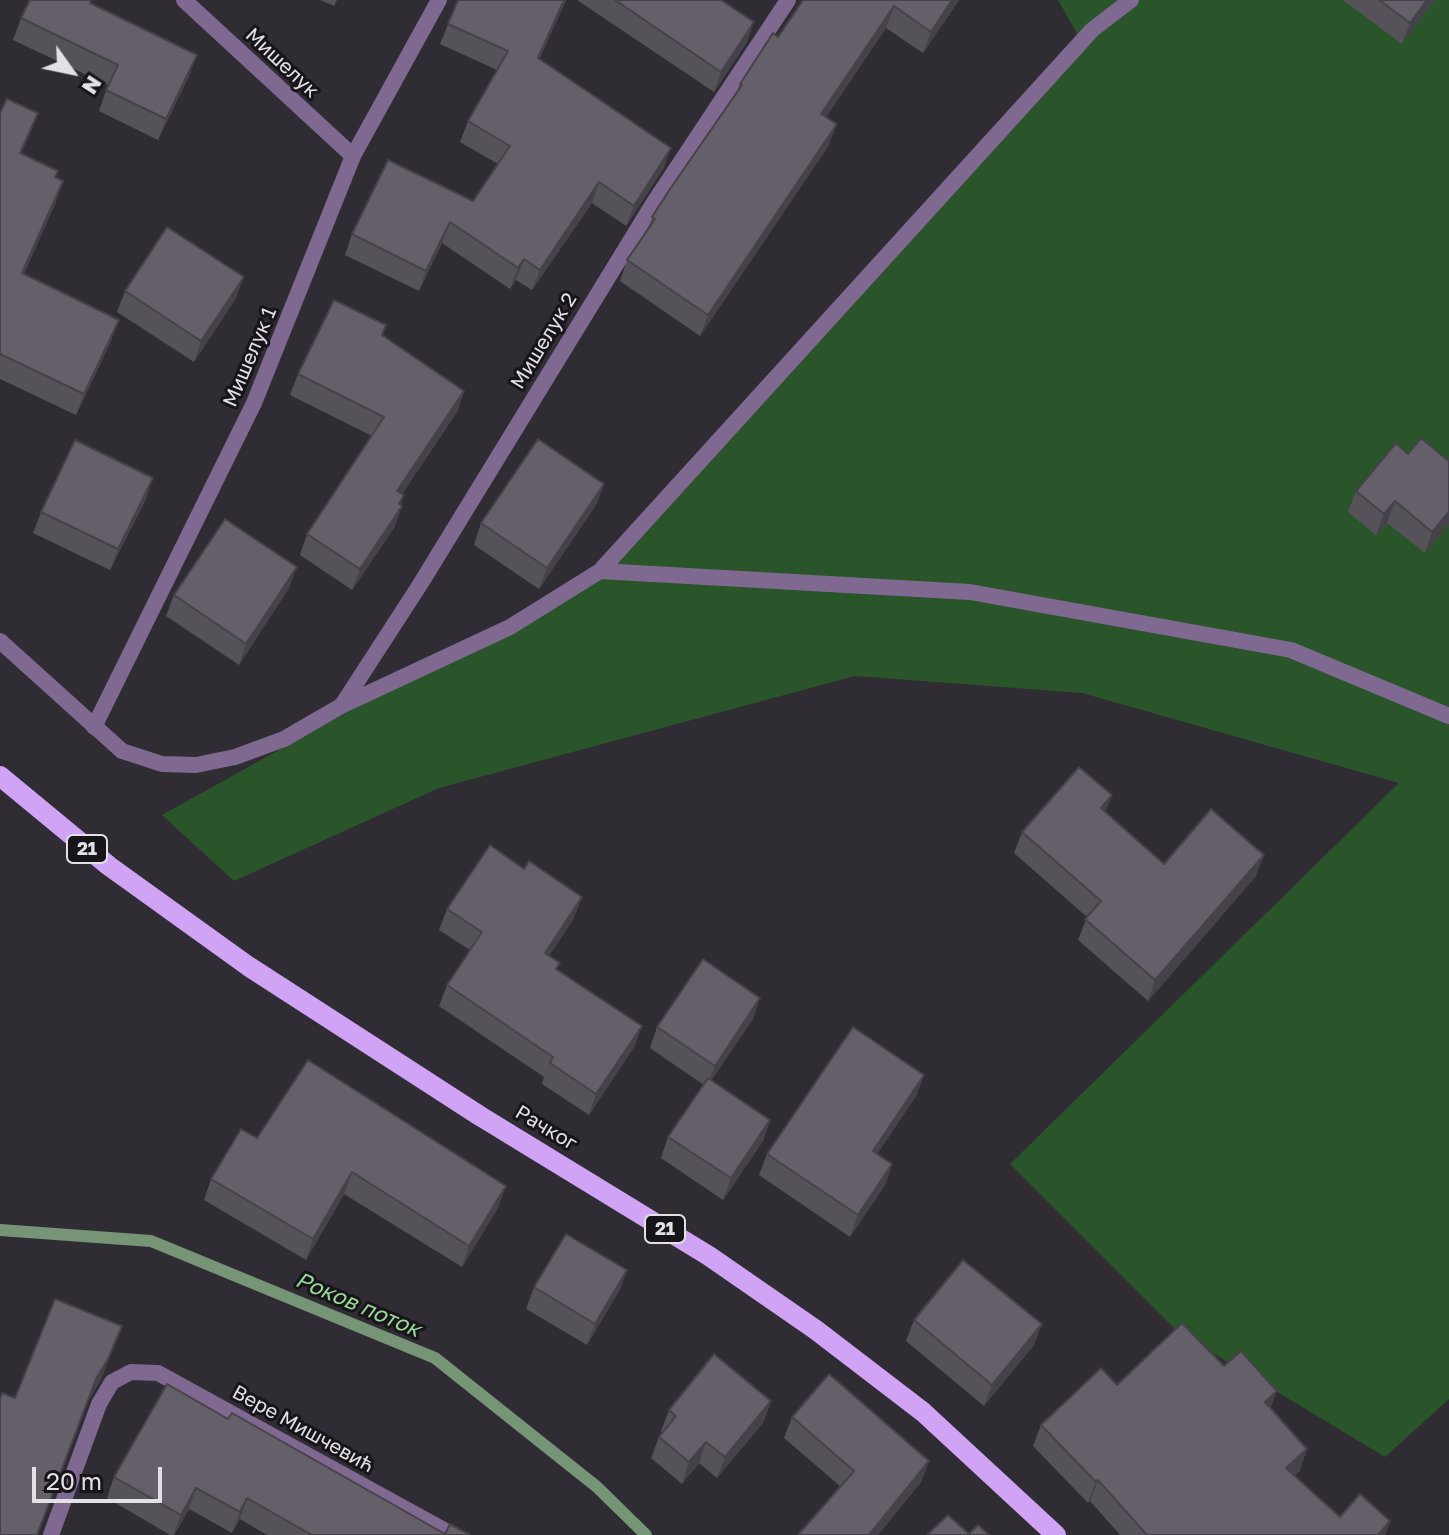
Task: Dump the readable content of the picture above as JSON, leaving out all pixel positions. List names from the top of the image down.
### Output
{
  "streets": {
    "main road": ["21", "Рачког"],
    "street": [
      "Мишелук",
      "Мишелук 2",
      "Мишелук 1",
      "Вере Мишчевић"
    ]
  },
  "crossings": [
    ["Мишелук", "Мишелук 1"]
  ],
  "water": ["Роков поток"],
  "scale_bar": "20 m",
  "north": "bottom right"
}
